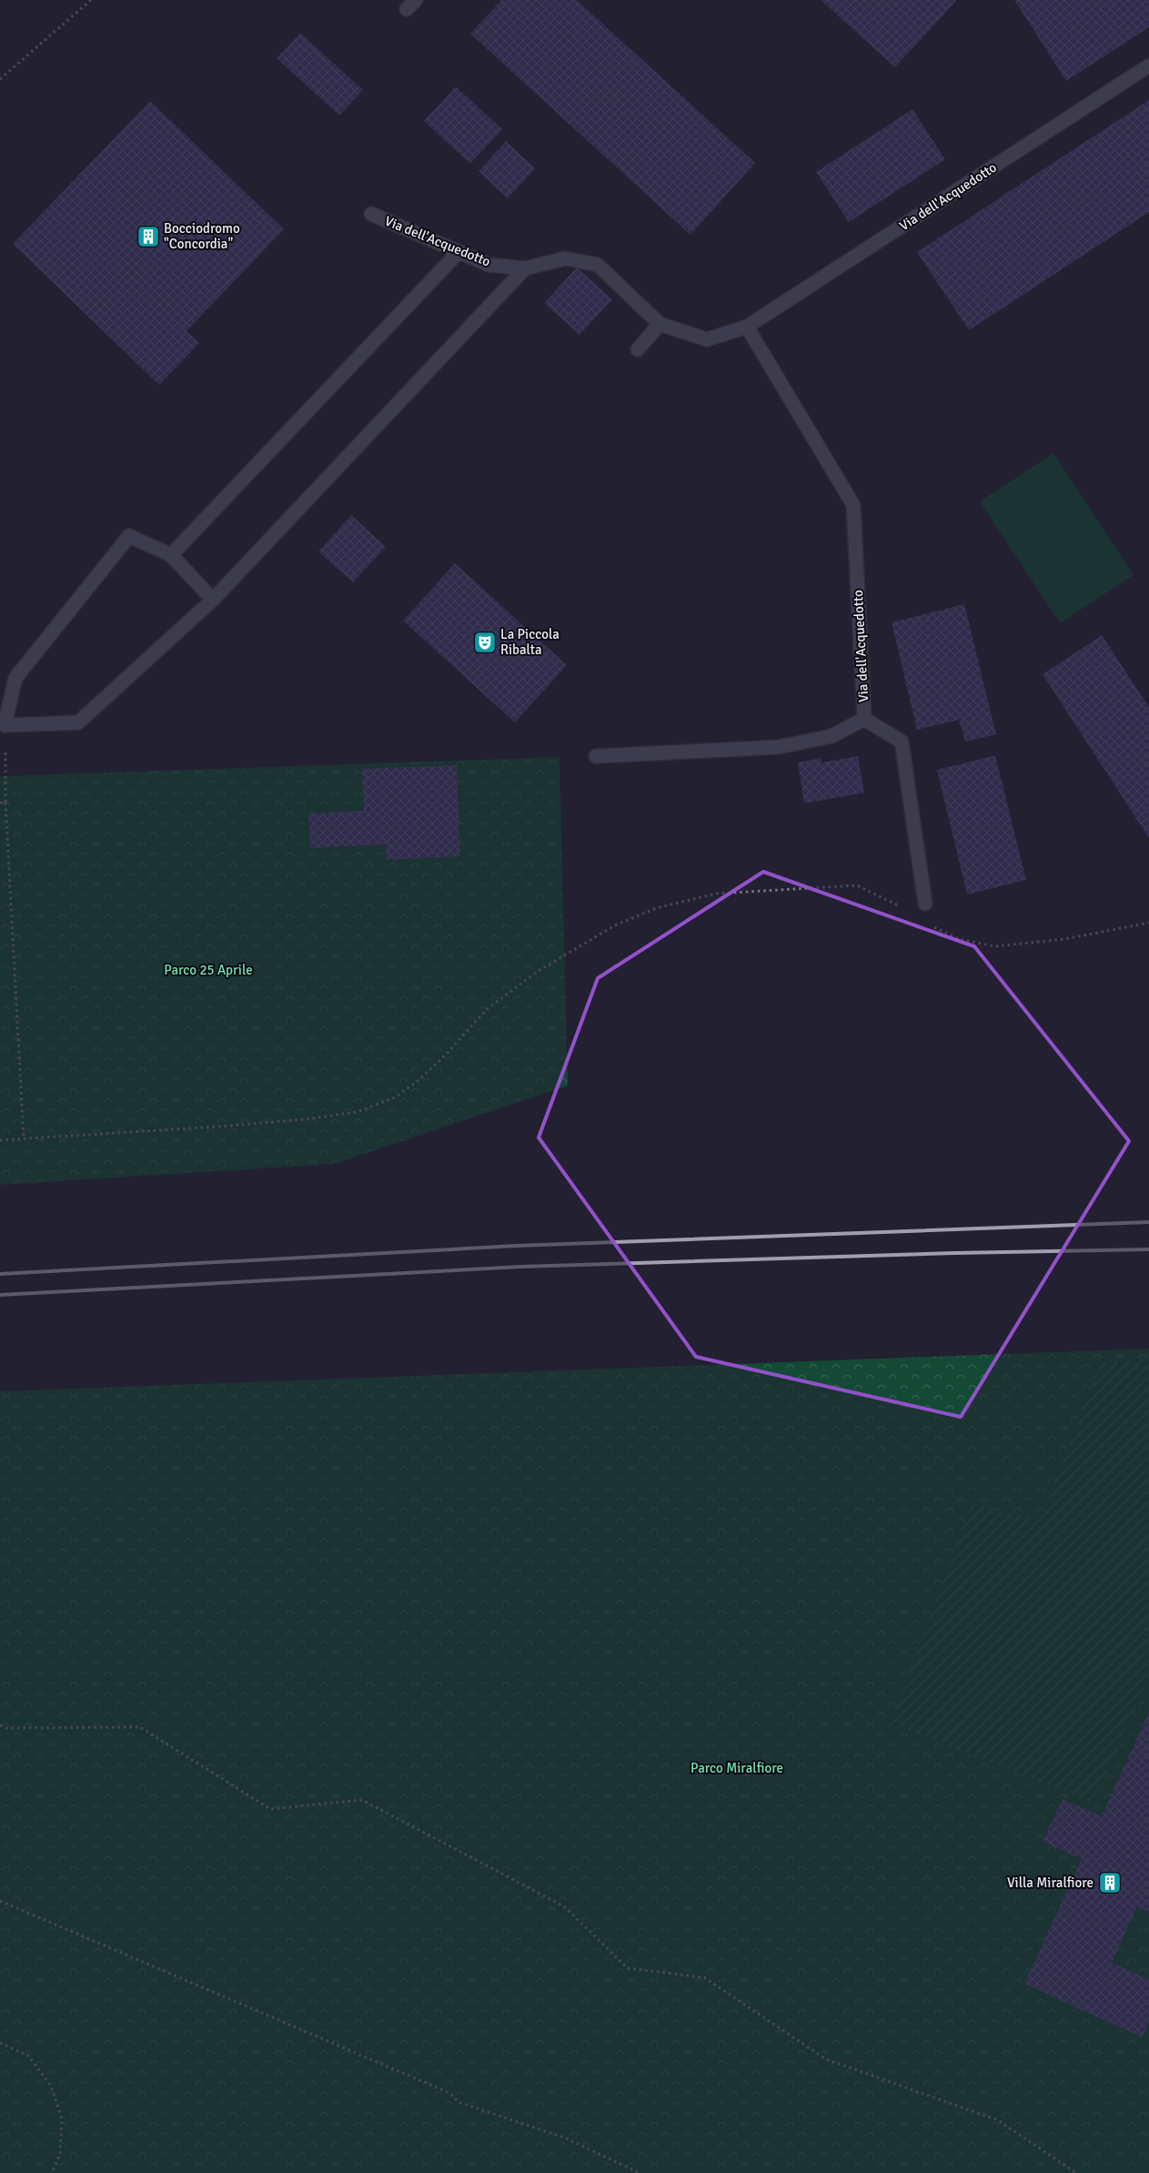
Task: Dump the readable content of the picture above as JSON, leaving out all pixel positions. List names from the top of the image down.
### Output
{
  "streets": {
    "street": ["Via dell'Acquedotto"]
  },
  "parks": ["Parco 25 Aprile", "Parco Miralfiore"],
  "places": {
    "building": ["Bocciodromo \"Concordia\"", "Villa Miralfiore"],
    "theatre": ["La Piccola Ribalta"]
  }
}
